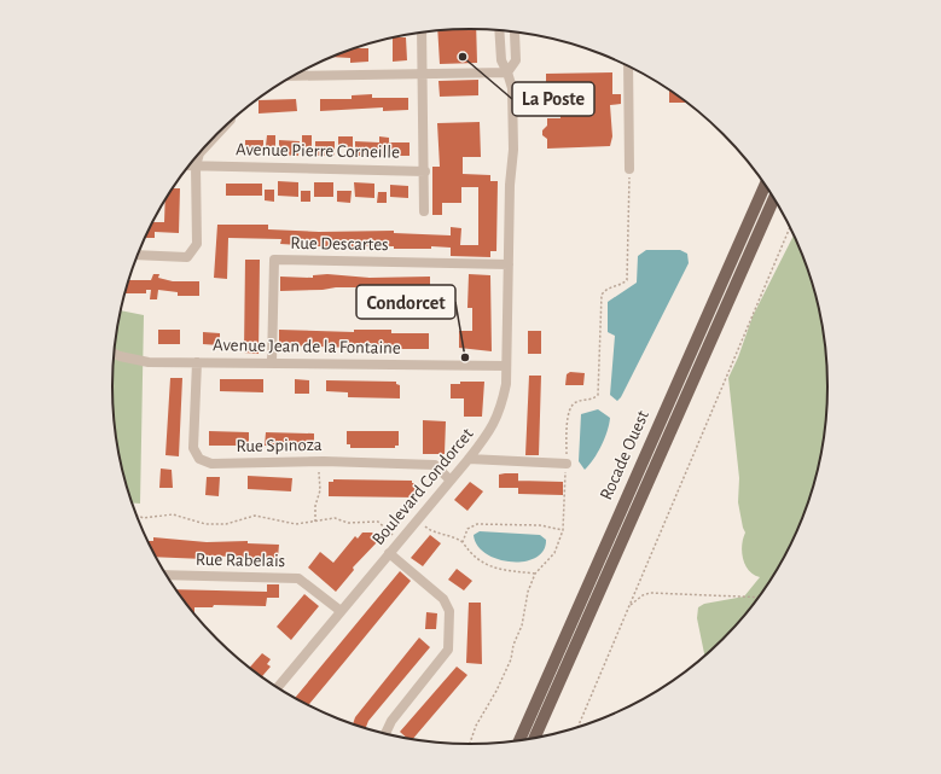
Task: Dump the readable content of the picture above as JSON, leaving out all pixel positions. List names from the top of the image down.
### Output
{
  "streets": {
    "main road": ["Rocade Ouest"],
    "street": [
      "Avenue Pierre Corneille",
      "Rue Descartes",
      "Avenue Jean de la Fontaine",
      "Rue Spinoza",
      "Boulevard Condorcet",
      "Rue Rabelais"
    ]
  },
  "crossings": [
    ["Rue Descartes", "Avenue Jean de la Fontaine"],
    ["Rue Descartes", "Boulevard Condorcet"],
    ["Avenue Jean de la Fontaine", "Rue Spinoza"],
    ["Avenue Jean de la Fontaine", "Boulevard Condorcet"],
    ["Rue Spinoza", "Boulevard Condorcet"],
    ["Boulevard Condorcet", "Rue Rabelais"]
  ],
  "places": ["La Poste", "Condorcet"]
}
